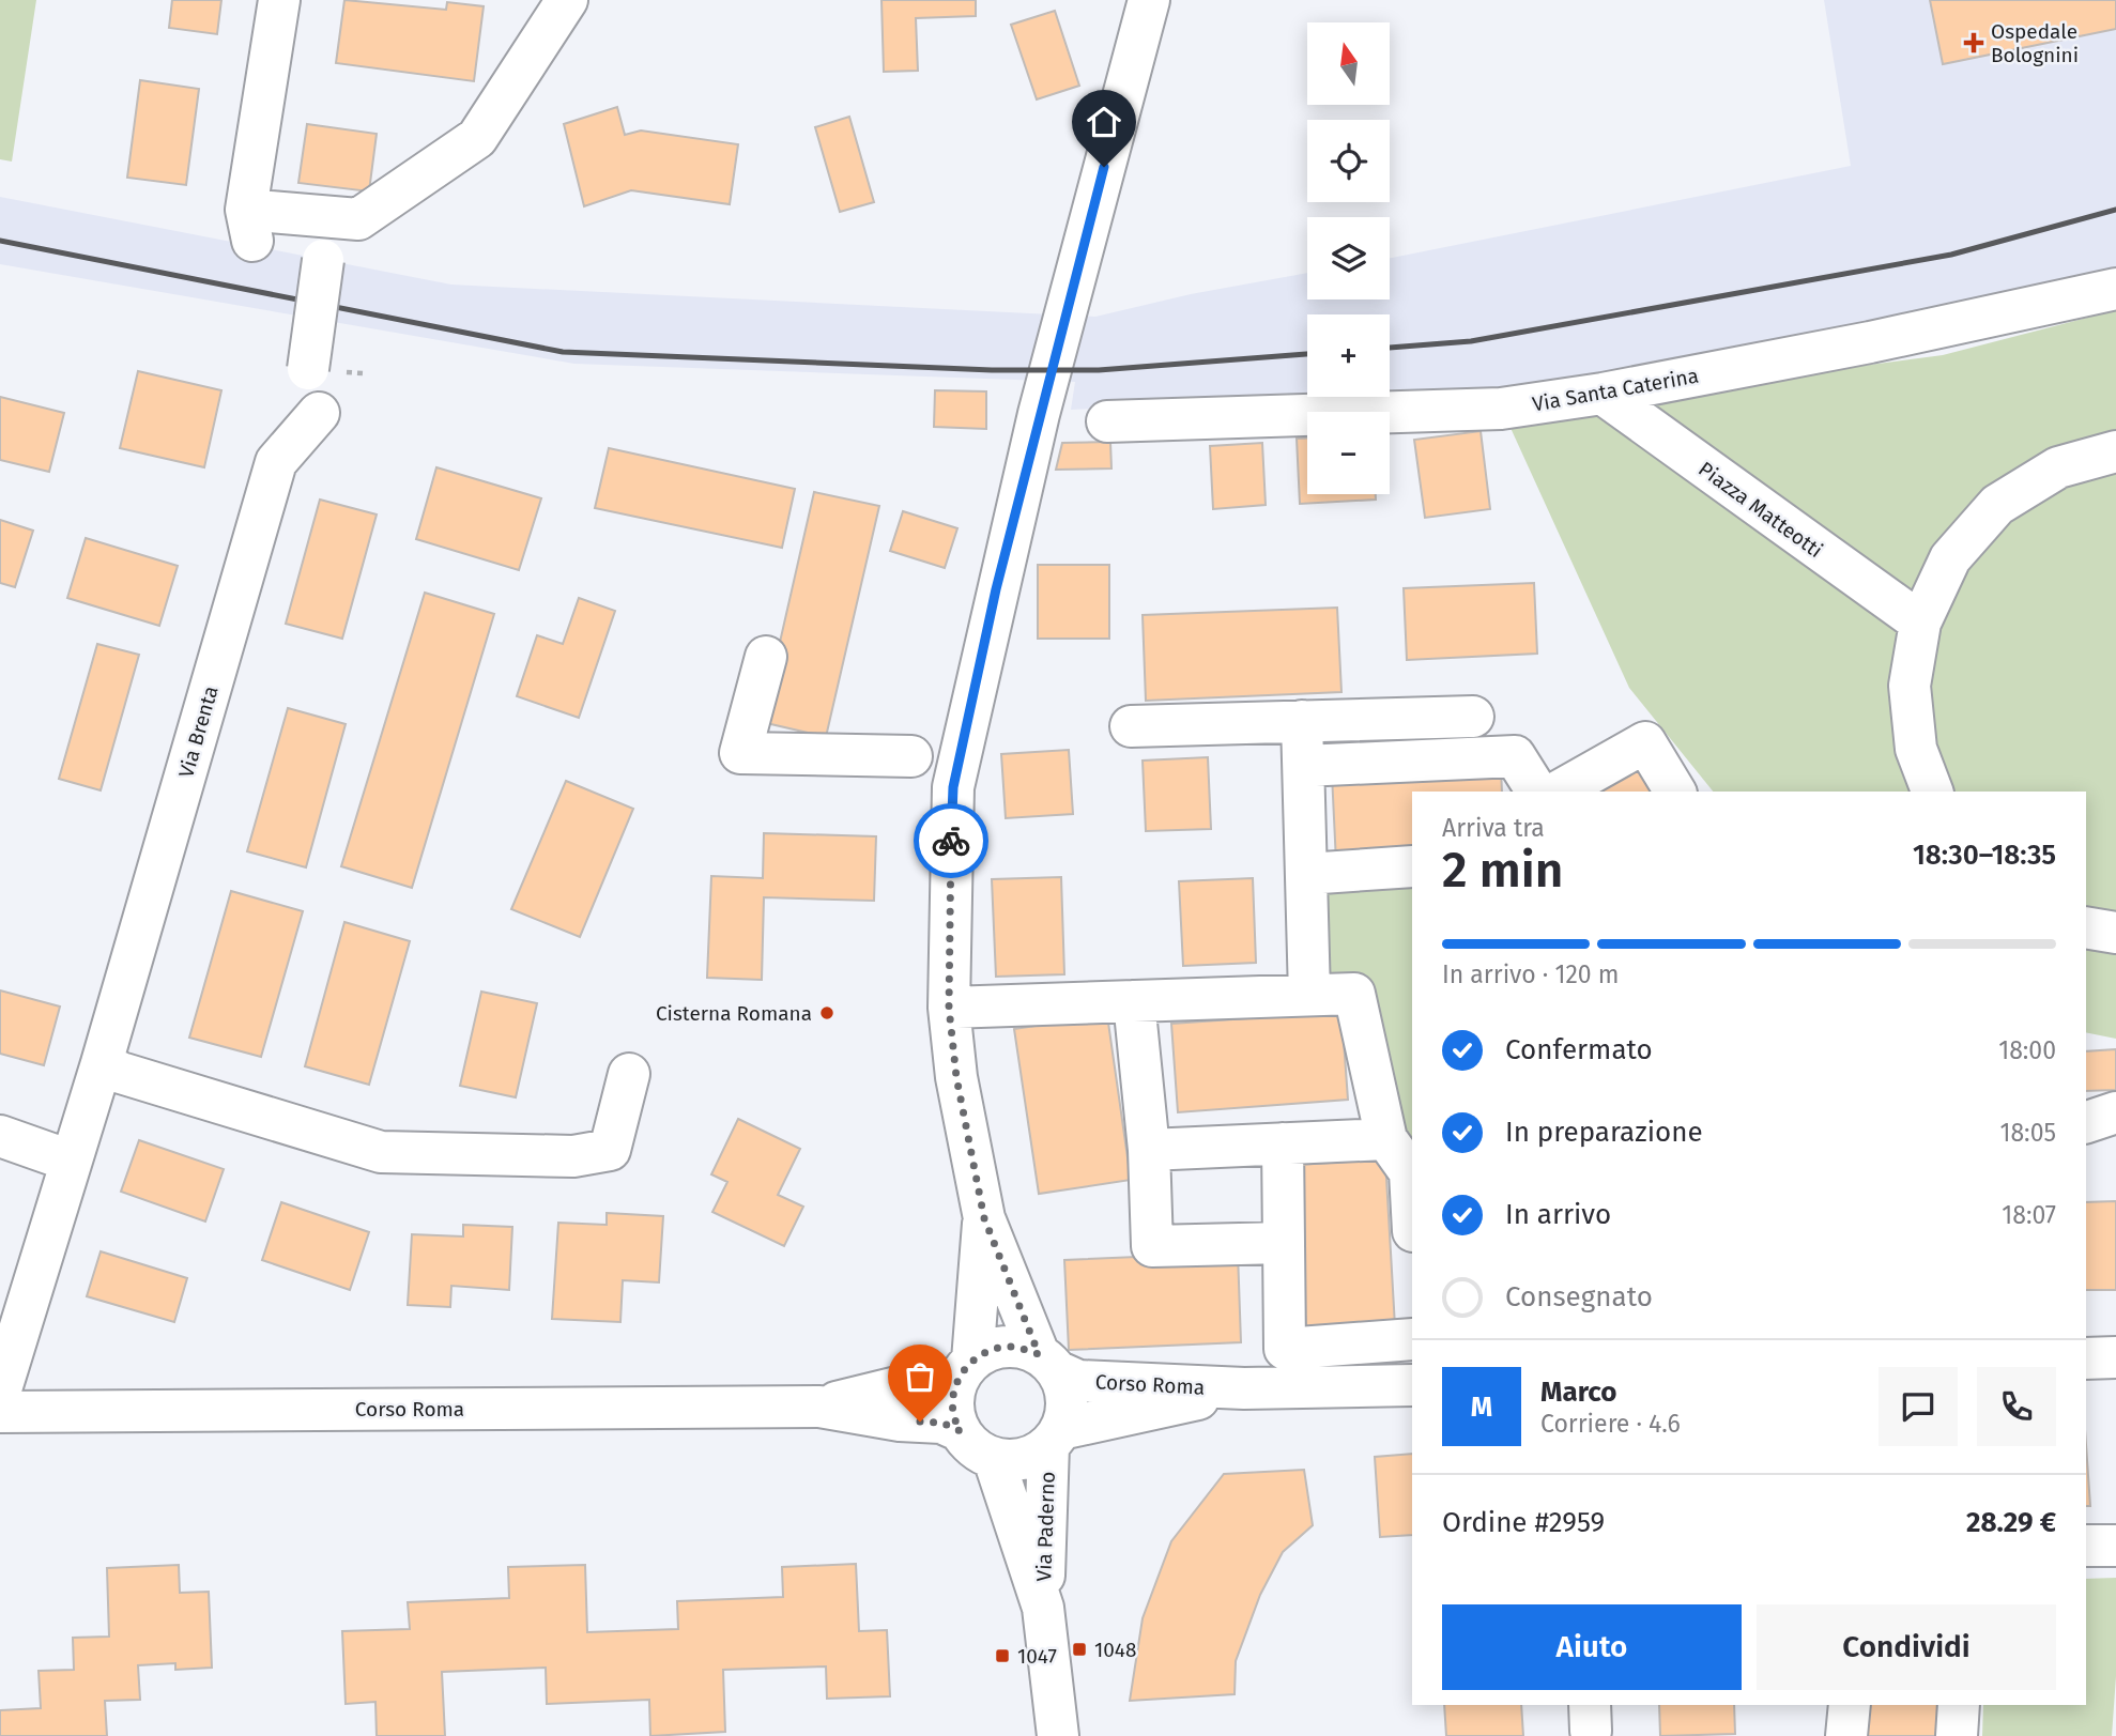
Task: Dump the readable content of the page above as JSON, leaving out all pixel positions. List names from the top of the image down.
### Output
{
  "streets": {
    "street": [
      "Via Santa Caterina",
      "Piazza Matteotti",
      "Via Brenta",
      "Corso Roma",
      "Via Paderno"
    ]
  },
  "crossings": [
    ["Via Santa Caterina", "Piazza Matteotti"],
    ["Corso Roma", "Via Paderno"]
  ],
  "places": {
    "health": ["Ospedale Bolognini"],
    "other": ["Cisterna Romana"],
    "transit": ["1048", "1047"]
  },
  "north": "top",
  "page": {
    "map_buttons": ["+", "−"],
    "heading": ["2 min", "Arriva tra", "18:30–18:35"],
    "panel": [
      "Marco",
      "Corriere · 4.6",
      "Ordine #2959",
      "28.29 €"
    ],
    "bar": "In arrivo · 120 m",
    "list": [
      ["Confermato", "18:00"],
      ["In preparazione", "18:05"],
      ["In arrivo", "18:07"],
      "Consegnato"
    ],
    "round": "M",
    "buttons": ["Aiuto", "Condividi"]
  }
}
